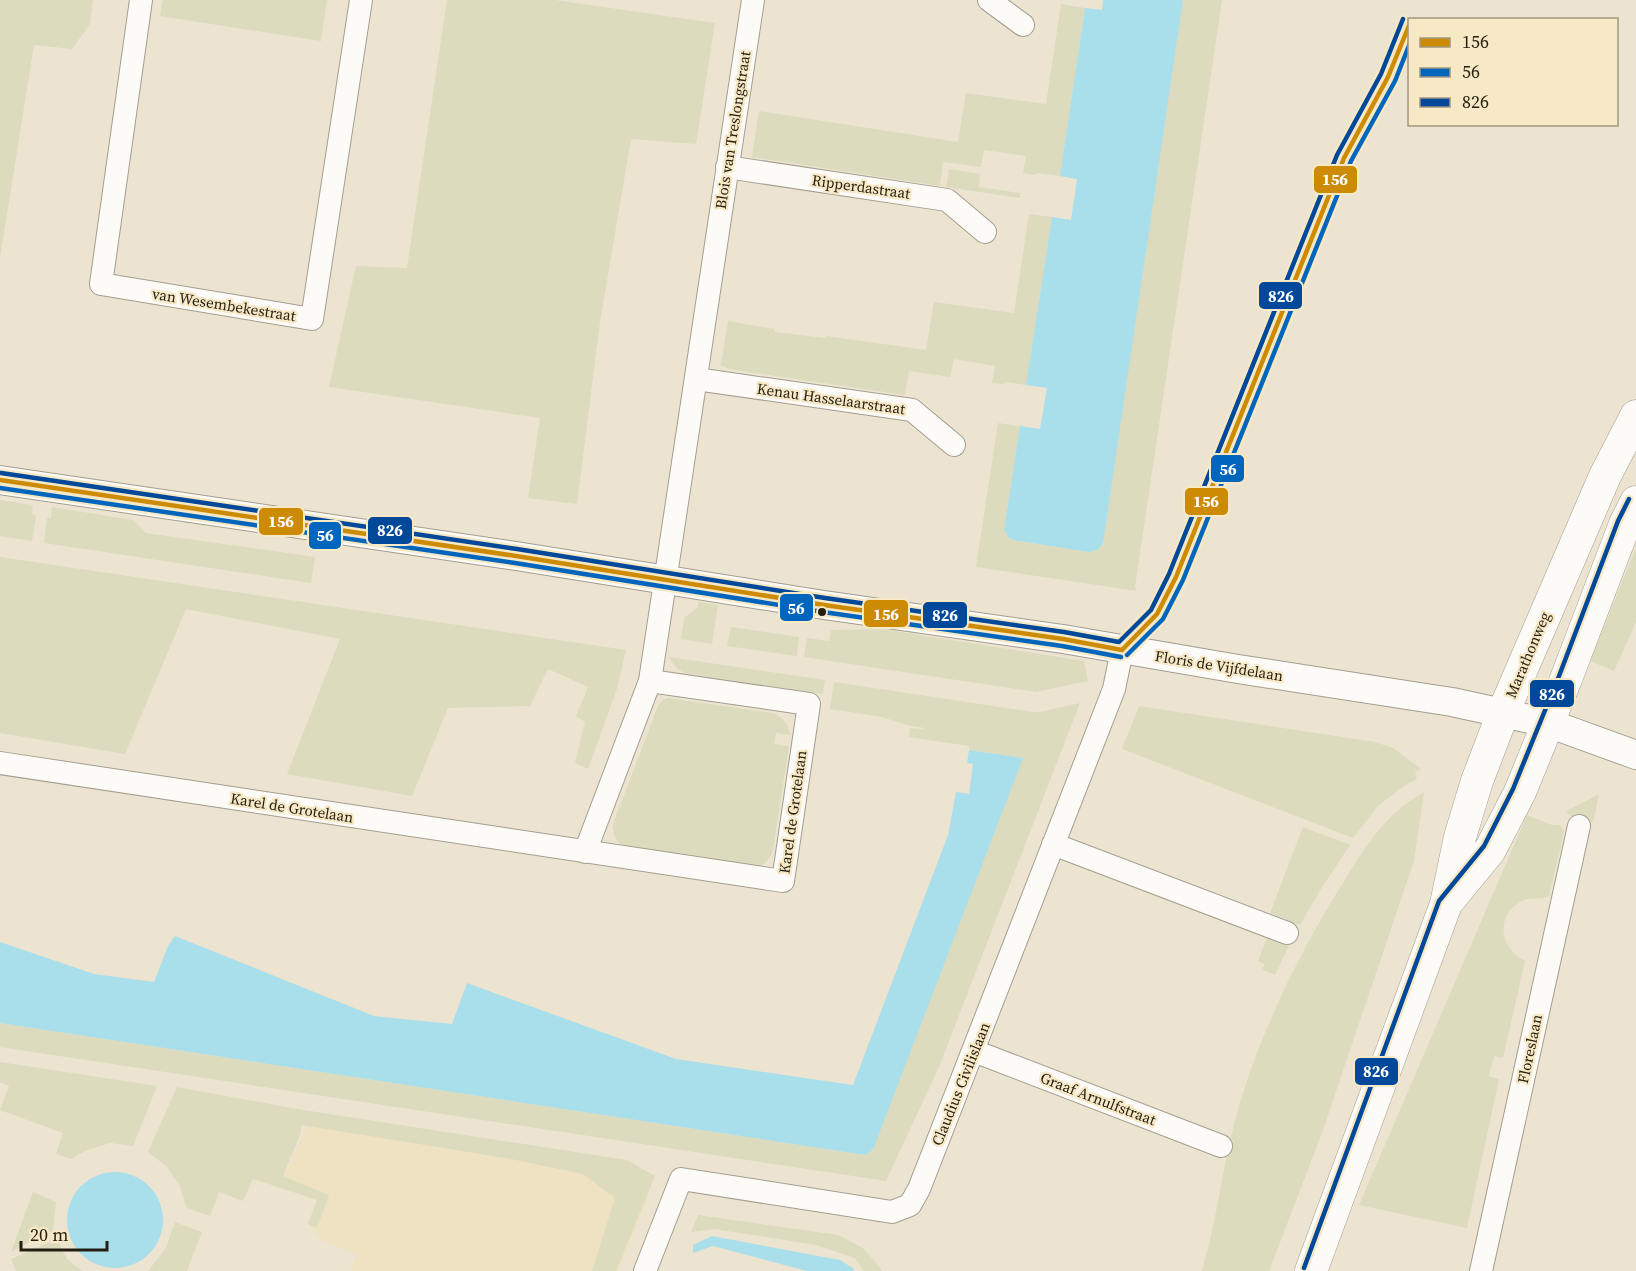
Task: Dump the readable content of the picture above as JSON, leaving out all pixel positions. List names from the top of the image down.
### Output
{
  "streets": {
    "main road": ["Marathonweg"],
    "street": [
      "Blois van Treslongstraat",
      "Ripperdastraat",
      "van Wesembekestraat",
      "Kenau Hasselaarstraat",
      "Floris de Vijfdelaan",
      "Karel de Grotelaan",
      "Floreslaan",
      "Claudius Civilislaan",
      "Graaf Arnulfstraat"
    ]
  },
  "crossings": [
    ["Blois van Treslongstraat", "Ripperdastraat"],
    ["Blois van Treslongstraat", "Kenau Hasselaarstraat"],
    ["Blois van Treslongstraat", "Floris de Vijfdelaan"],
    ["Marathonweg", "Floris de Vijfdelaan"],
    ["Floris de Vijfdelaan", "Claudius Civilislaan"],
    ["Claudius Civilislaan", "Graaf Arnulfstraat"]
  ],
  "lines": ["transit line 826", "transit line 156", "transit line 56"],
  "legend": ["156", "56", "826"],
  "scale_bar": "20 m"
}
